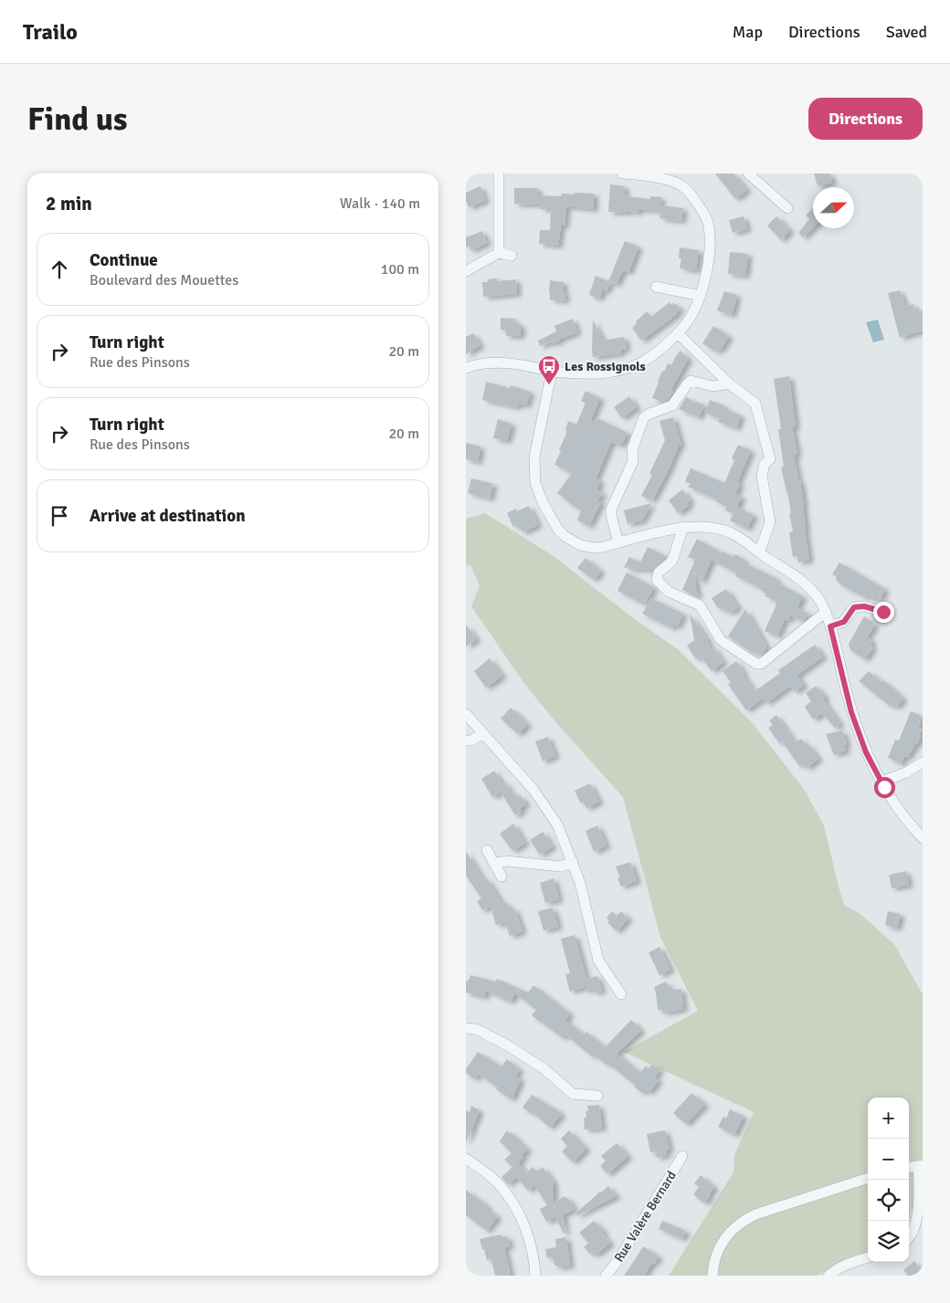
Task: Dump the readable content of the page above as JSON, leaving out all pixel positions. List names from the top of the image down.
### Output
{
  "streets": {
    "street": ["Rue Valère Bernard"]
  },
  "places": {
    "bus stop": ["Les Rossignols"]
  },
  "north": "right",
  "page": {
    "header": "Trailo",
    "nav": ["Map", "Directions", "Saved"],
    "buttons": "Directions",
    "title": "Find us",
    "heading": ["2 min", "Walk · 140 m"],
    "list": [
      ["Continue", "Boulevard des Mouettes", "100 m"],
      ["Turn right", "Rue des Pinsons", "20 m"],
      ["Turn right", "Rue des Pinsons", "20 m"],
      "Arrive at destination"
    ],
    "map_buttons": ["+", "−"]
  }
}
